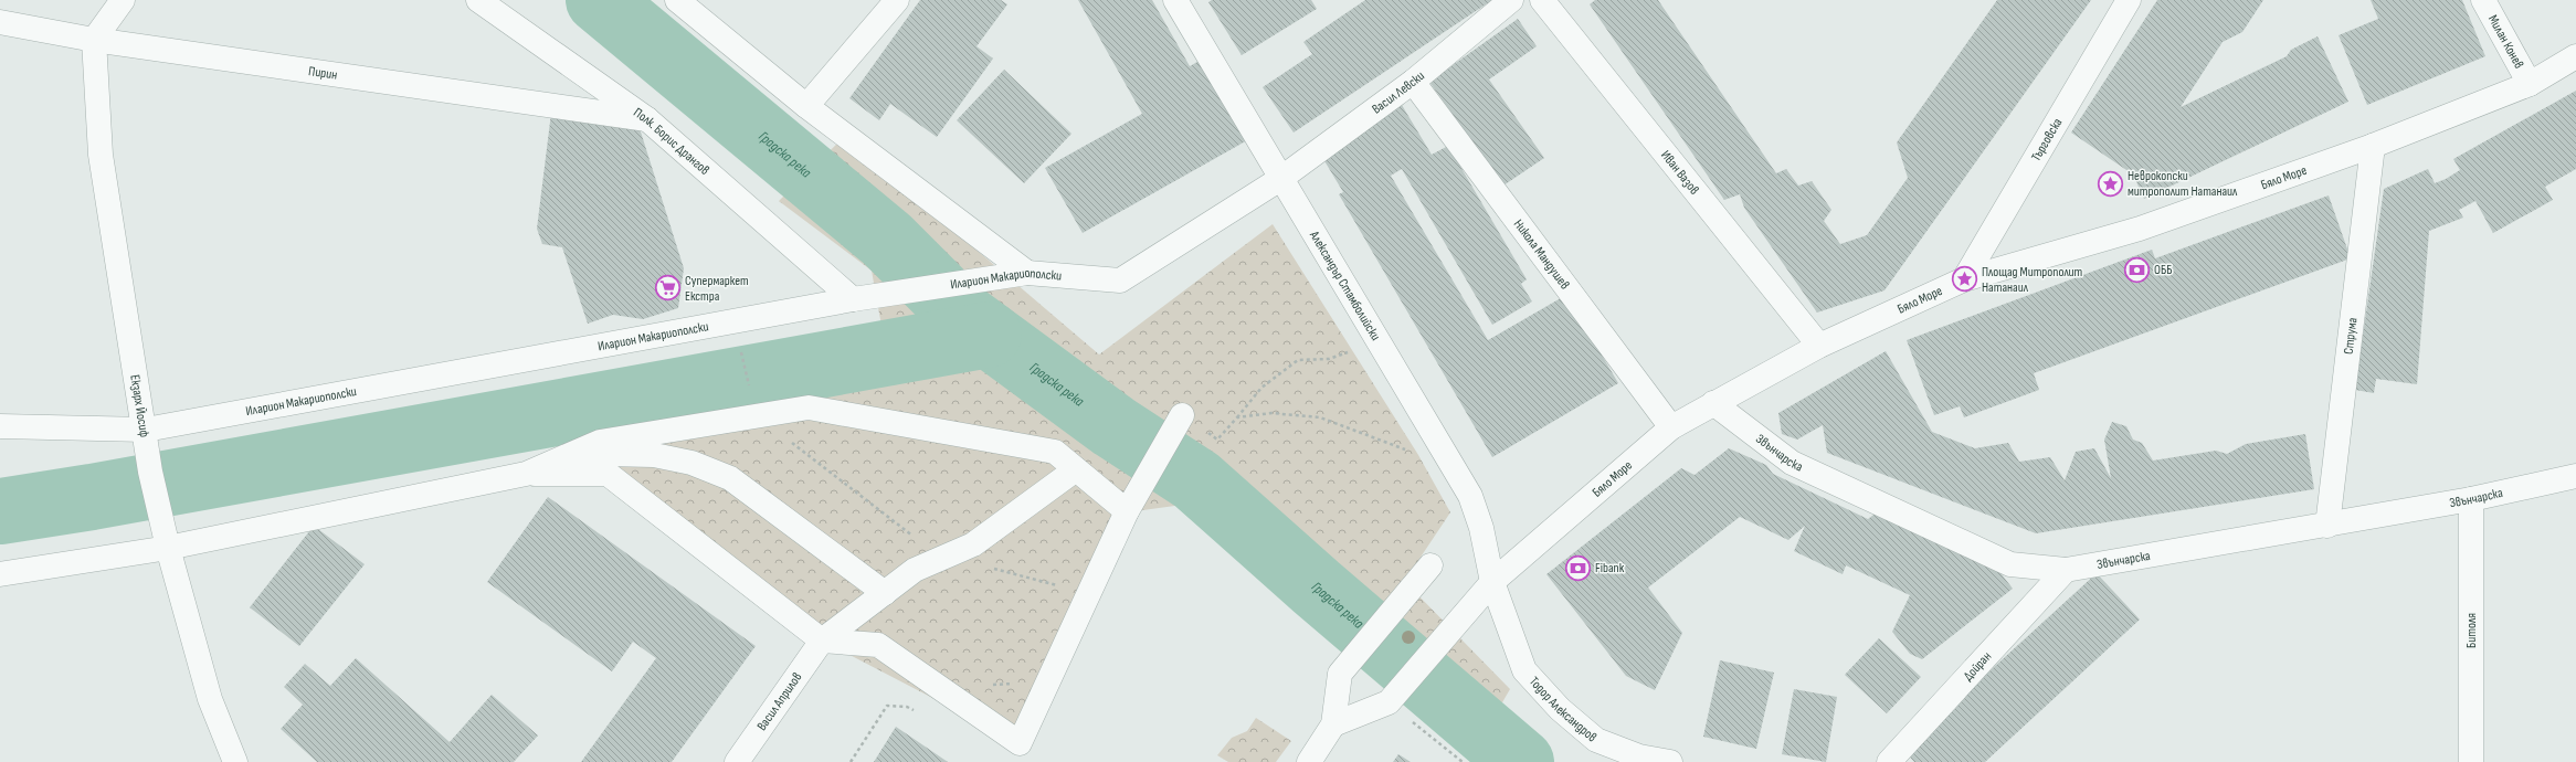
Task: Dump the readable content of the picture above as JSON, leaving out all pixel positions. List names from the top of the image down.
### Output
{
  "streets": {
    "street": [
      "Милан Конев",
      "Пирин",
      "Васил Левски",
      "Търговска",
      "Полк. Борис Дрангов",
      "Иван Вазов",
      "Бяло Море",
      "Никола Мандушев",
      "Иларион Макариополски",
      "Александър Стамболийски",
      "Струма",
      "Екзарх Йосиф",
      "Звънчарска",
      "Битоля",
      "Дойран",
      "Васил Априлов",
      "Тодор Александров"
    ]
  },
  "crossings": [
    ["Милан Конев", "Бяло Море"],
    ["Пирин", "Полк. Борис Дрангов"],
    ["Пирин", "Екзарх Йосиф"],
    ["Васил Левски", "Никола Мандушев"],
    ["Васил Левски", "Иларион Макариополски"],
    ["Васил Левски", "Александър Стамболийски"],
    ["Търговска", "Бяло Море"],
    ["Полк. Борис Дрангов", "Иларион Макариополски"],
    ["Иван Вазов", "Бяло Море"],
    ["Бяло Море", "Никола Мандушев"],
    ["Бяло Море", "Александър Стамболийски"],
    ["Бяло Море", "Струма"],
    ["Бяло Море", "Звънчарска"],
    ["Бяло Море", "Тодор Александров"],
    ["Иларион Макариополски", "Александър Стамболийски"],
    ["Иларион Макариополски", "Екзарх Йосиф"],
    ["Александър Стамболийски", "Тодор Александров"],
    ["Струма", "Звънчарска"],
    ["Звънчарска", "Битоля"],
    ["Звънчарска", "Дойран"]
  ],
  "water": ["Градска река"],
  "places": {
    "place": ["Неврокопски митрополит Натанаил", "Площад Митрополит Натанаил"],
    "bank": ["ОББ", "Fibank"],
    "supermarket": ["Супермаркет Екстра"]
  }
}
